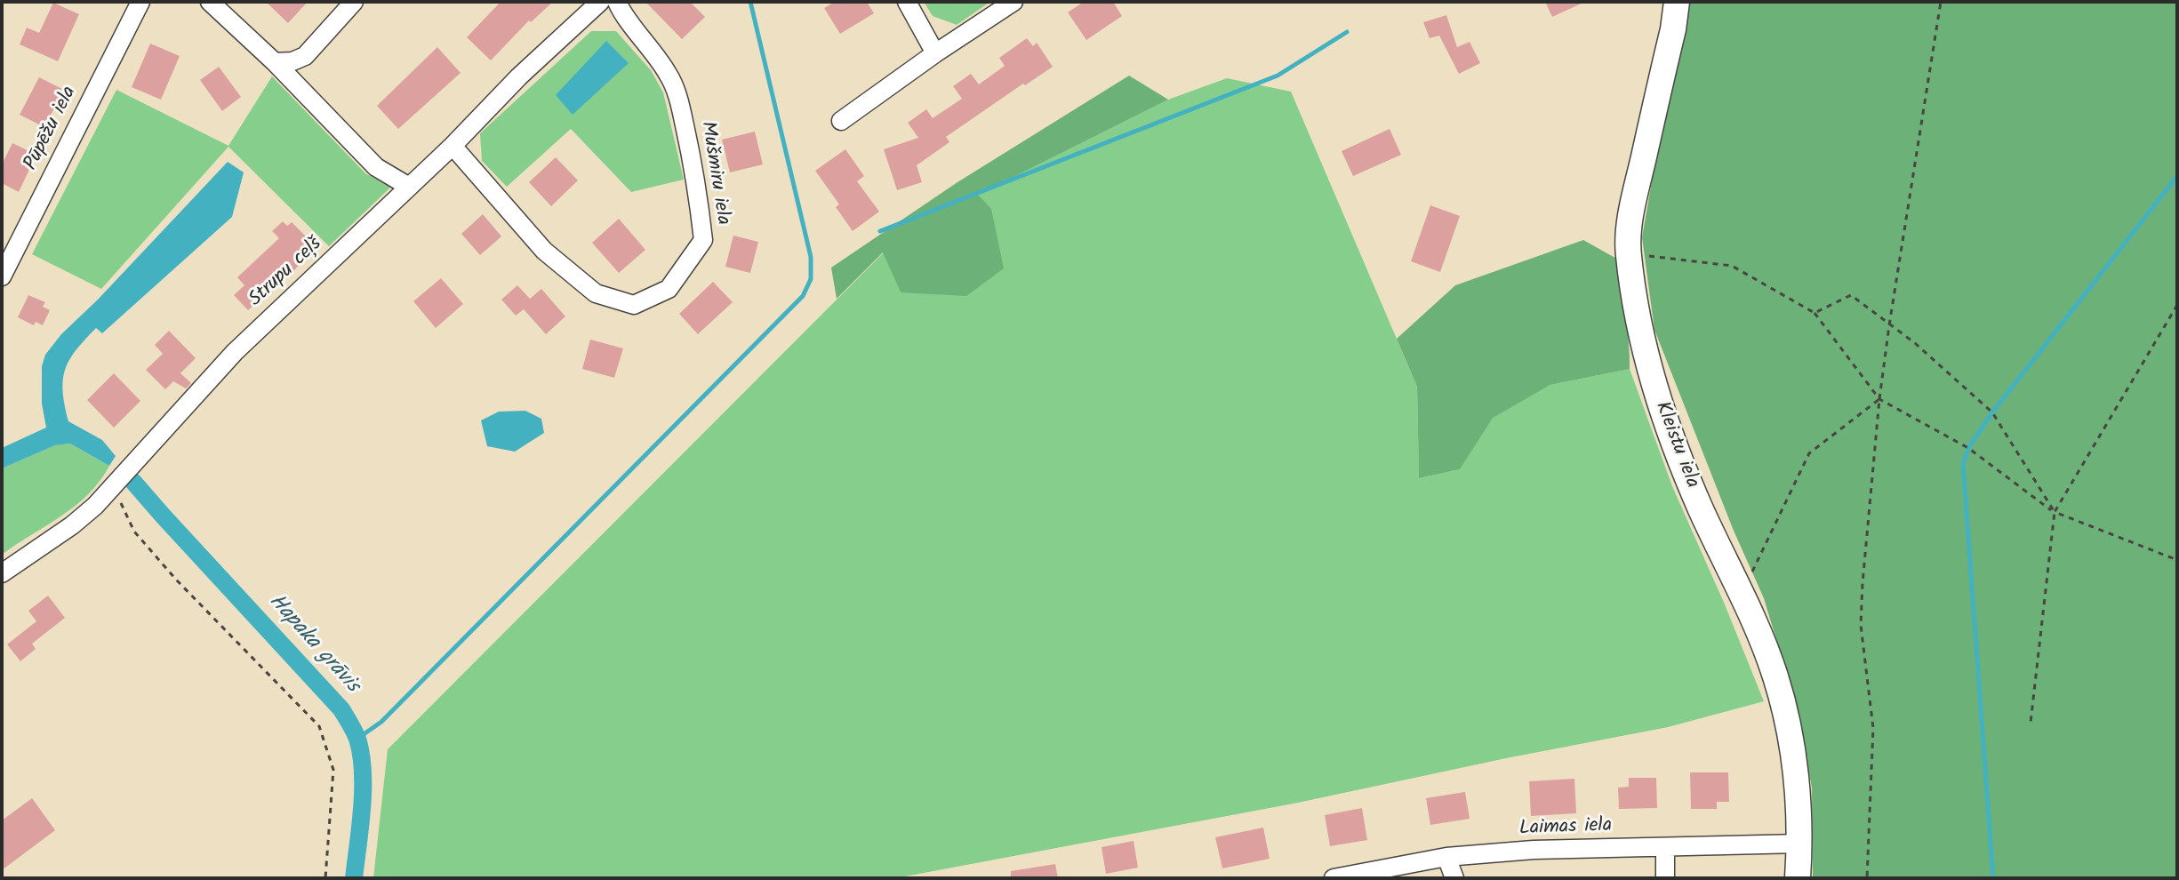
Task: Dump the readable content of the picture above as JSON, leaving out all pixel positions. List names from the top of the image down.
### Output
{
  "streets": {
    "street": [
      "Pūpēžu iela",
      "Mušmiru iela",
      "Strupu ceļš",
      "Kleistu iela",
      "Laimas iela"
    ]
  },
  "crossings": [
    ["Mušmiru iela", "Strupu ceļš"],
    ["Kleistu iela", "Laimas iela"]
  ],
  "water": ["Hapaka grāvis"]
}
